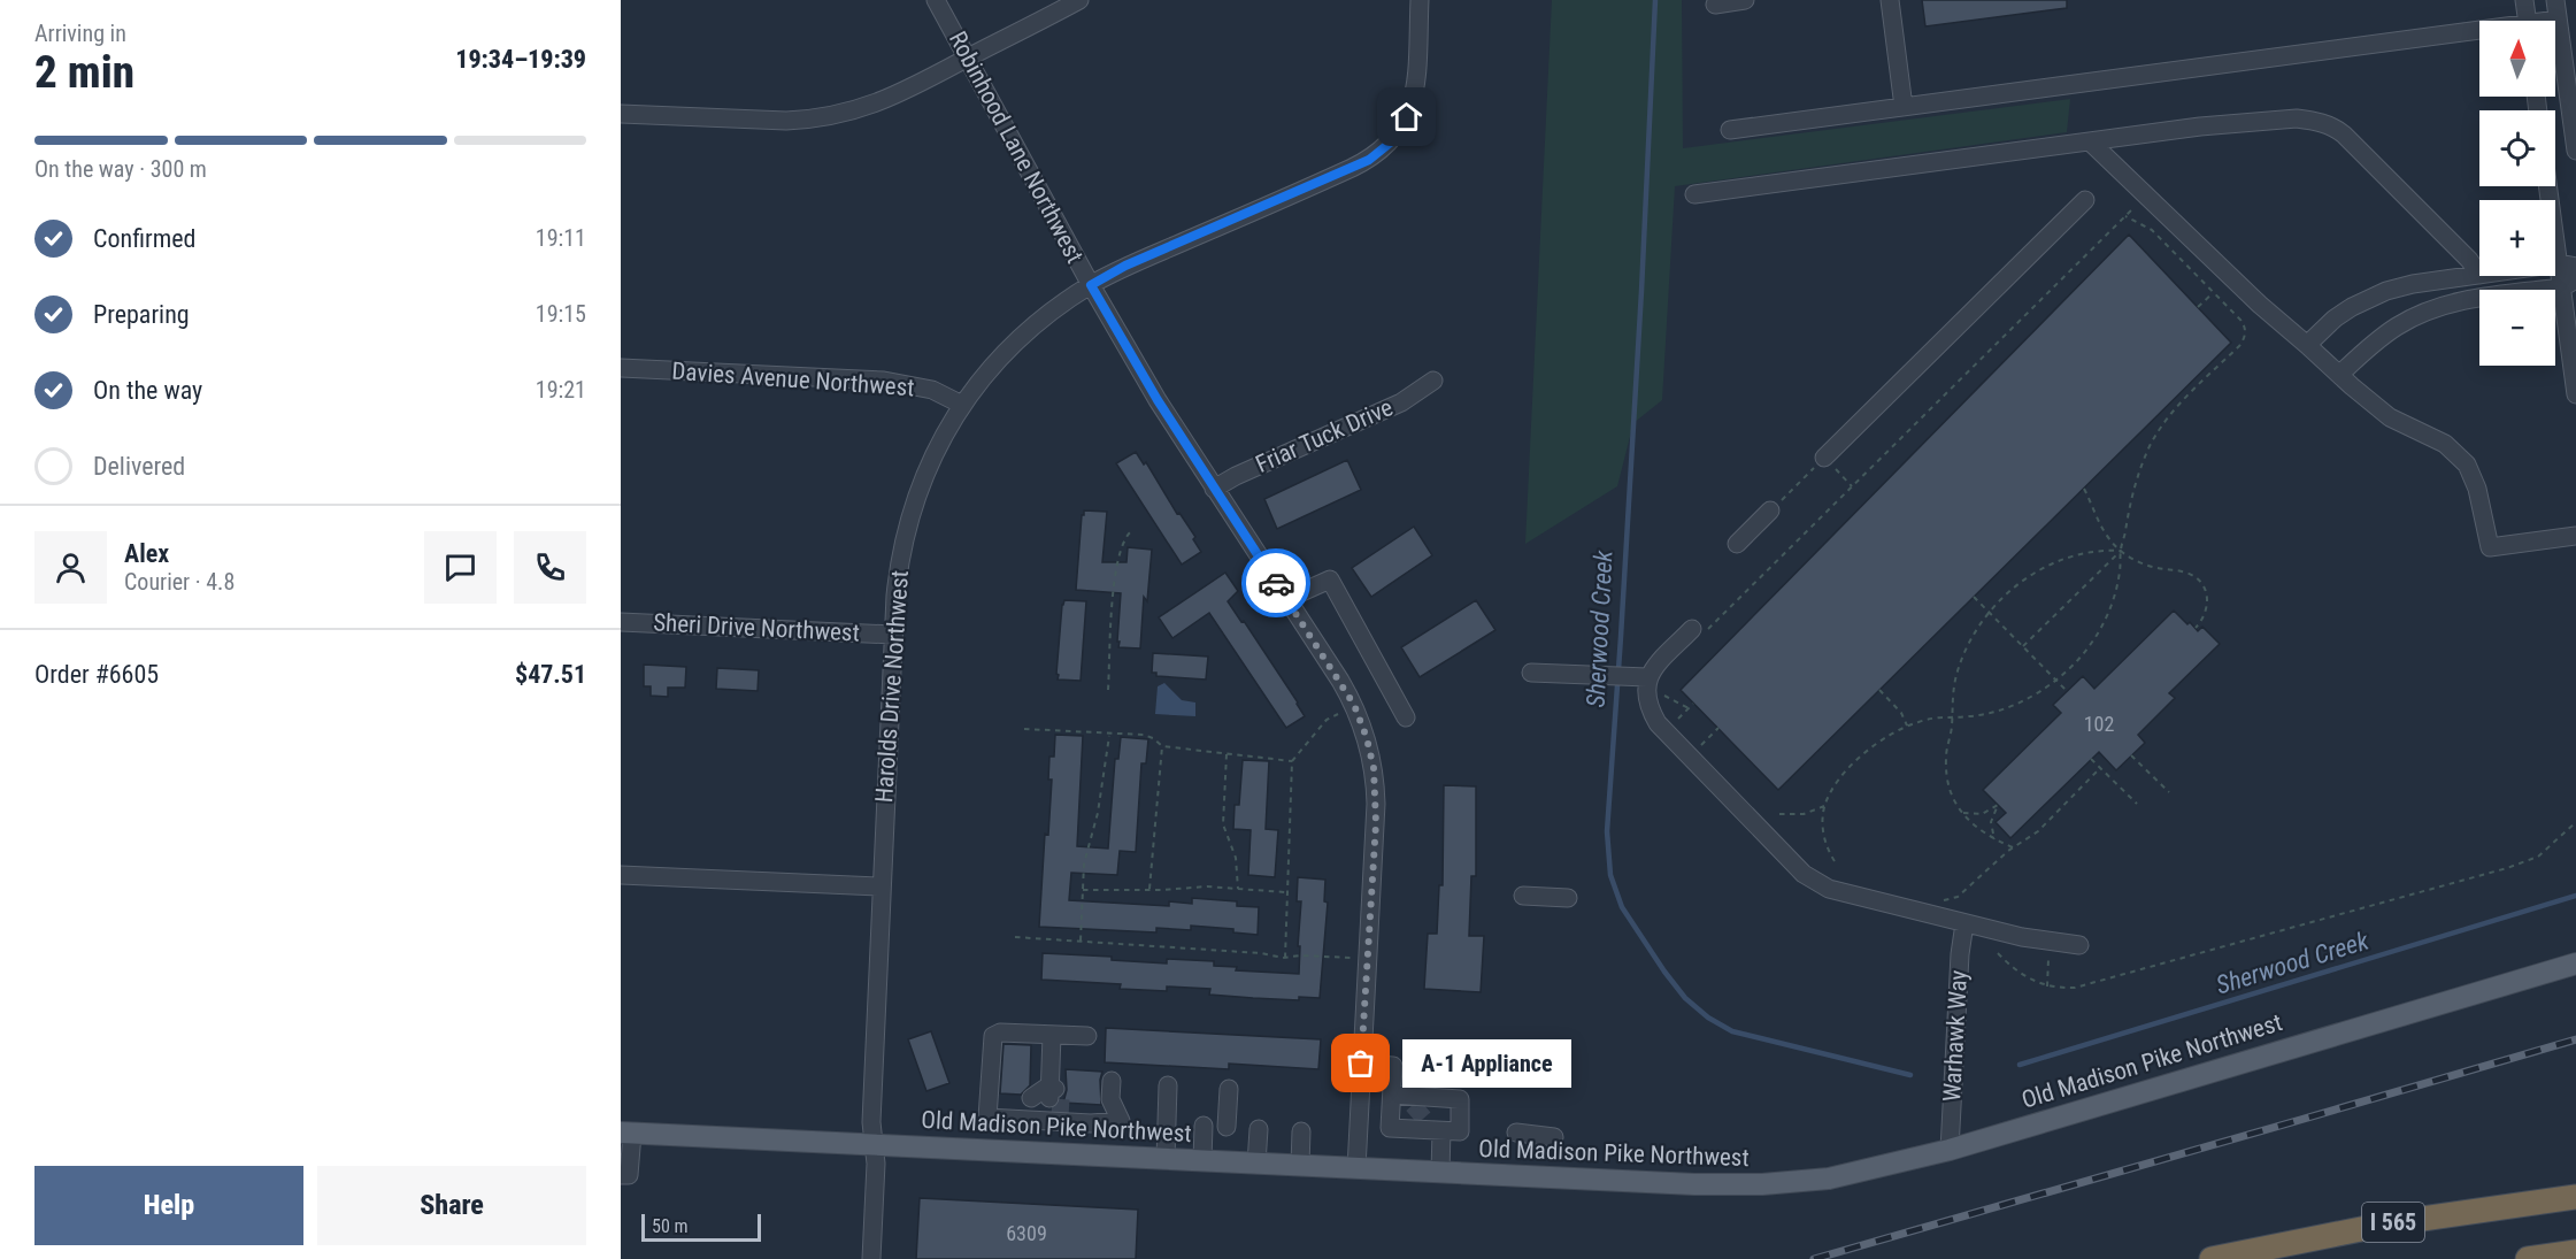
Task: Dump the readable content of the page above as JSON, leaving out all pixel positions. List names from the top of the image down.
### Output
{
  "streets": {
    "highway": ["I 565"],
    "main road": ["Old Madison Pike Northwest"],
    "street": [
      "Robinhood Lane Northwest",
      "Davies Avenue Northwest",
      "Friar Tuck Drive",
      "Sheri Drive Northwest",
      "Harolds Drive Northwest",
      "Warhawk Way"
    ]
  },
  "crossings": [
    ["Robinhood Lane Northwest", "Friar Tuck Drive"],
    ["Robinhood Lane Northwest", "Harolds Drive Northwest"],
    ["Robinhood Lane Northwest", "Old Madison Pike Northwest"],
    ["Davies Avenue Northwest", "Harolds Drive Northwest"],
    ["Sheri Drive Northwest", "Harolds Drive Northwest"],
    ["Harolds Drive Northwest", "Old Madison Pike Northwest"],
    ["Warhawk Way", "Old Madison Pike Northwest"]
  ],
  "water": ["Sherwood Creek"],
  "places": ["A-1 Appliance"],
  "house_numbers": ["102", "6309"],
  "scale_bar": "50 m",
  "north": "top",
  "page": {
    "heading": ["2 min", "Arriving in", "19:34–19:39"],
    "panel": [
      "Alex",
      "Courier · 4.8",
      "Order #6605",
      "$47.51"
    ],
    "map_buttons": ["+", "−"],
    "bar": "On the way · 300 m",
    "list": [
      ["Confirmed", "19:11"],
      ["Preparing", "19:15"],
      ["On the way", "19:21"],
      "Delivered"
    ],
    "bubble": "A-1 Appliance",
    "buttons": ["Help", "Share"],
    "scale": "50 m"
  }
}
